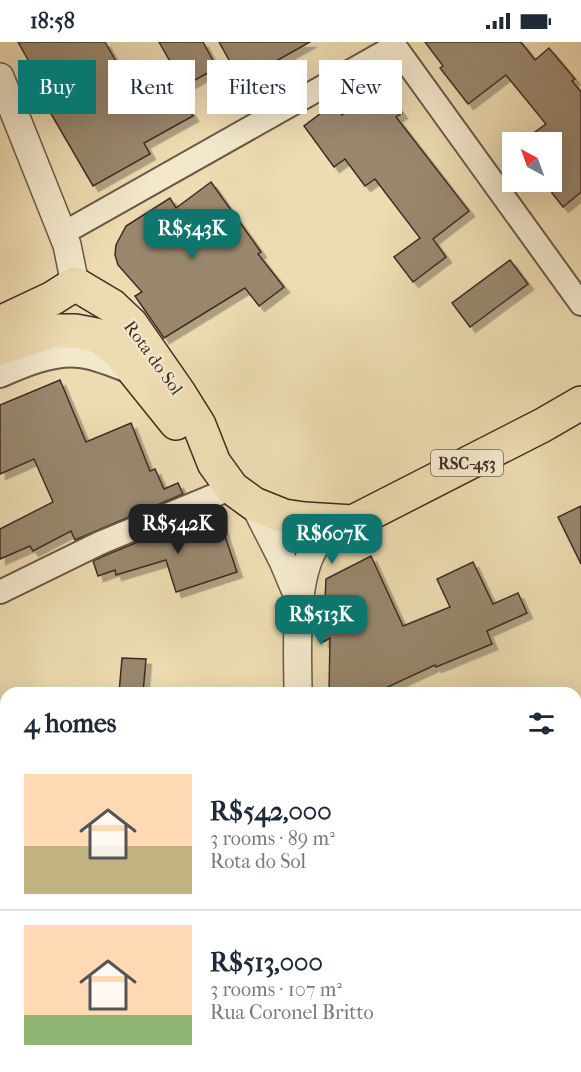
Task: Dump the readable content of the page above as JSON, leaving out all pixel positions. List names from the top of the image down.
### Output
{
  "streets": {
    "highway": ["Rota do Sol", "RSC-453"]
  },
  "crossings": [
    ["Rota do Sol", "RSC-453"]
  ],
  "north": "top left",
  "page": {
    "status": "18:58",
    "chip": [
      "Buy",
      "Rent",
      "Filters",
      "New"
    ],
    "price": [
      "R$543K",
      "R$542K",
      "R$607K",
      "R$513K"
    ],
    "heading": "4 homes",
    "list": [
      {
        "name": "R$542,000",
        "note": "3 rooms · 89 m² · Rota do Sol"
      },
      {
        "name": "R$513,000",
        "note": "3 rooms · 107 m² · Rua Coronel Britto"
      }
    ]
  }
}
